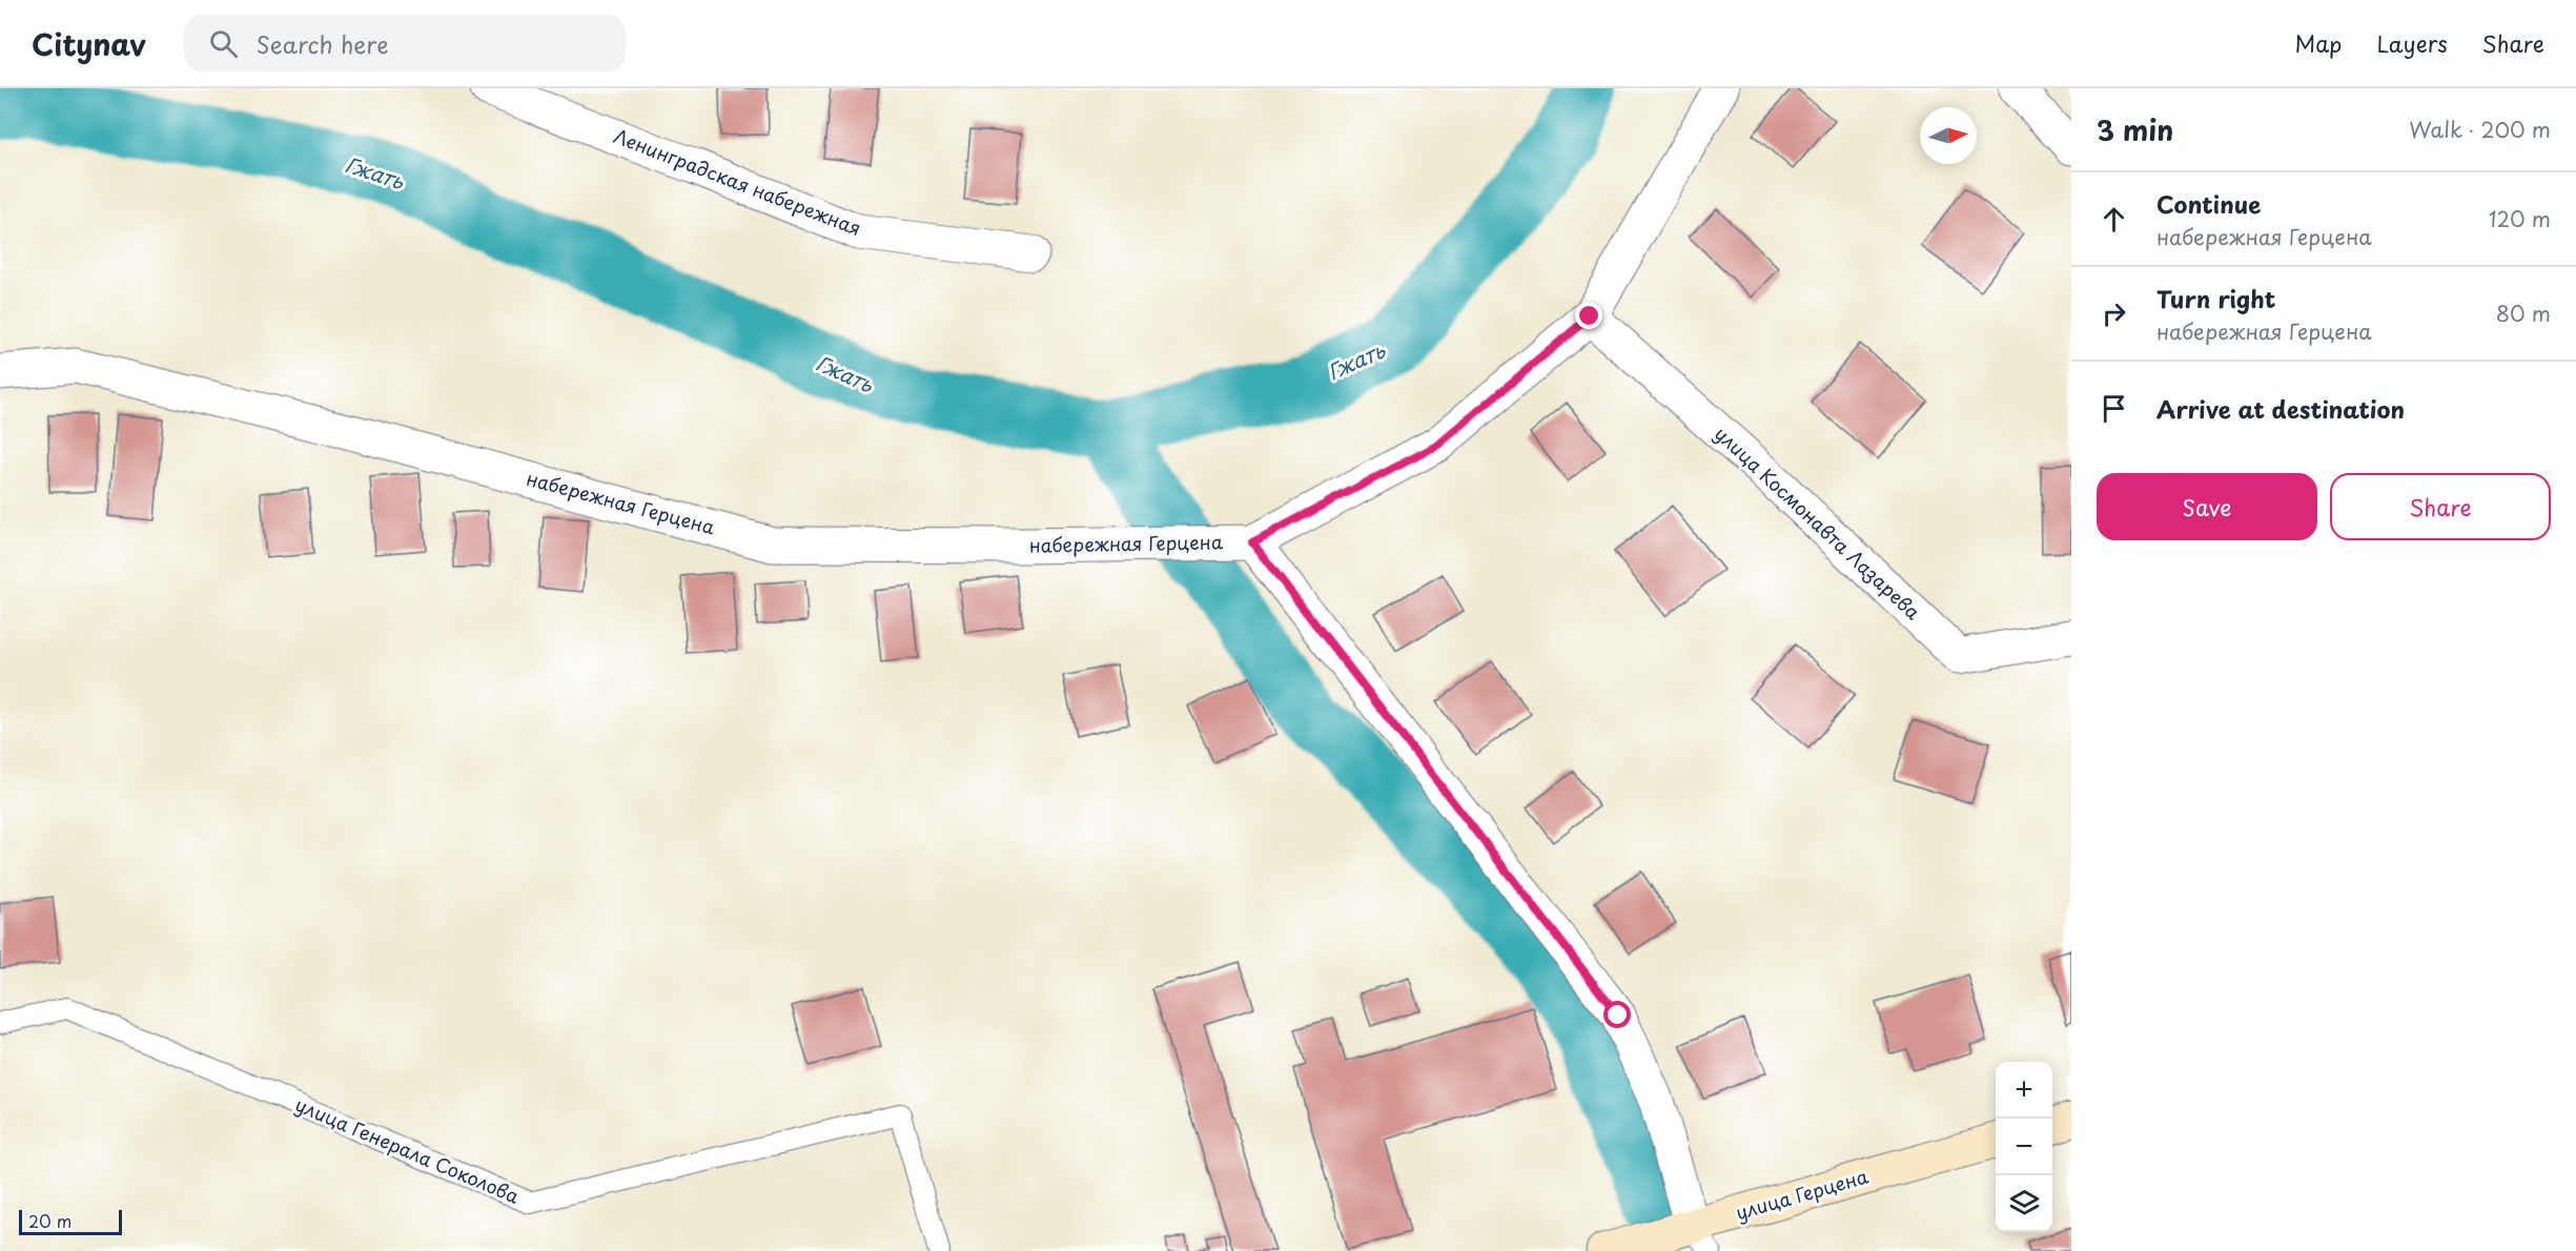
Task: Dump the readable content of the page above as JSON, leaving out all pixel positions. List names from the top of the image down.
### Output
{
  "streets": {
    "street": [
      "Ленинградская набережная",
      "набережная Герцена",
      "улица Космонавта Лазарева",
      "улица Герцена"
    ],
    "lane": ["улица Генерала Соколова"]
  },
  "crossings": [
    ["набережная Герцена", "улица Космонавта Лазарева"]
  ],
  "water": ["Гжать"],
  "scale_bar": "20 m",
  "north": "right",
  "page": {
    "header": "Citynav",
    "search": "Search here",
    "nav": ["Map", "Layers", "Share"],
    "heading": ["3 min", "Walk · 200 m"],
    "list": [
      ["Continue", "набережная Герцена", "120 m"],
      ["Turn right", "набережная Герцена", "80 m"],
      "Arrive at destination"
    ],
    "buttons": ["Save", "Share"],
    "map_buttons": ["+", "−"],
    "scale": "20 m"
  }
}
